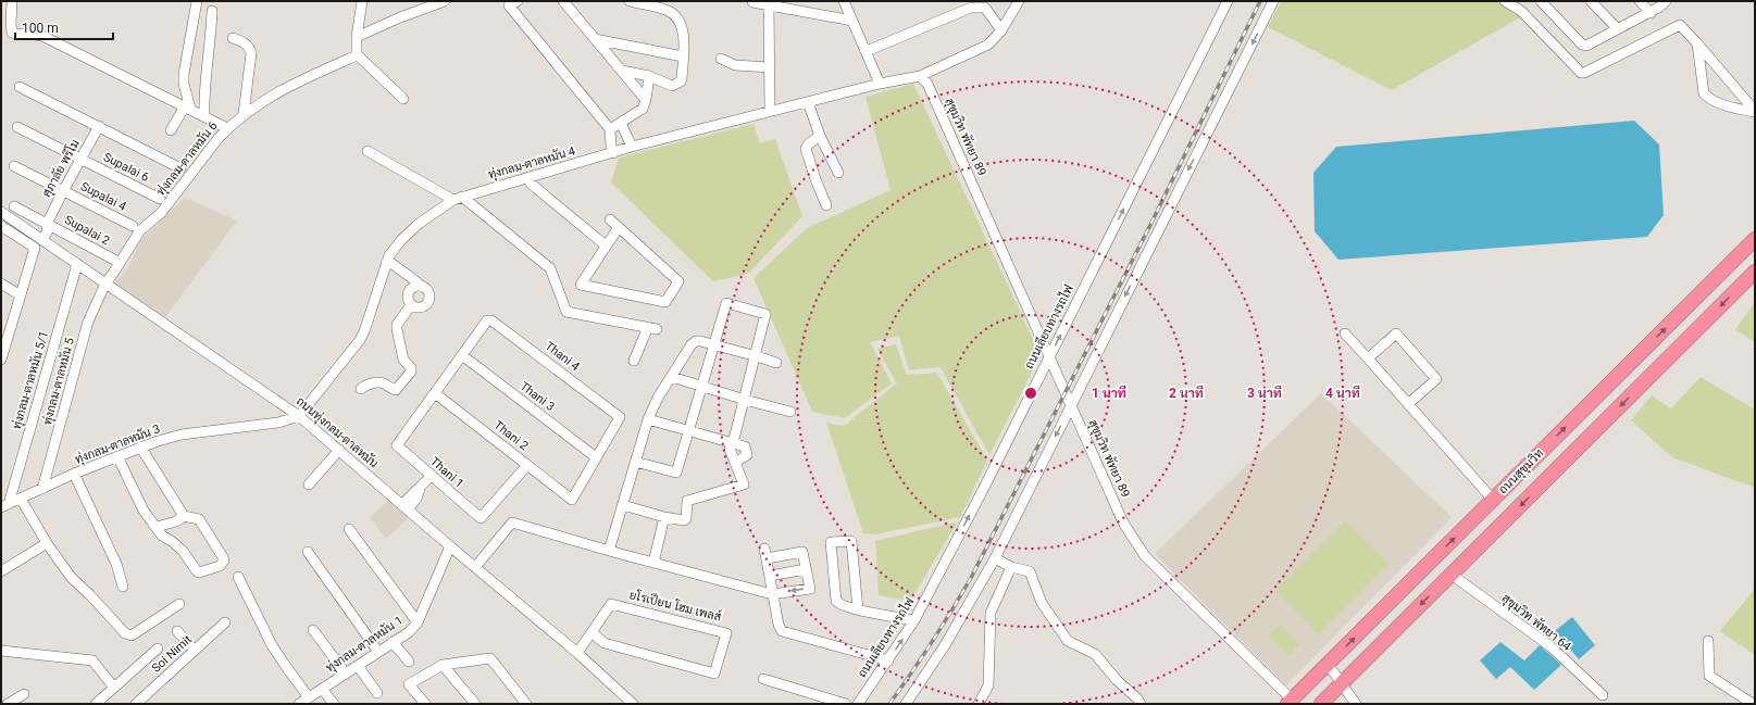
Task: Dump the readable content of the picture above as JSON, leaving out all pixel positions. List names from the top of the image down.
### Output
{
  "streets": {
    "highway": ["ถนนสุขุมวิท"],
    "street": [
      "สุขุมวิท พัทยา 89",
      "ทุ่งกลม-ตาลหมัน 6",
      "ทุ่งกลม-ตาลหมัน 4",
      "Supalai 6",
      "ศุภาลัย พรีโม",
      "Supalai 4",
      "Supalai 2",
      "ถนนเลียบทางรถไฟ",
      "Thani 4",
      "ทุ่งกลม-ตาลหมัน 5/1",
      "ทุ่งกลม-ตาลหมัน 5",
      "Thani 3",
      "ถนนทุ่งกลม-ตาลหมัน",
      "Thani 2",
      "ทุ่งกลม-ตาลหมัน 3",
      "Thani 1",
      "ยโรเปียน โฮม เพลส์",
      "สุขุมวิท พัทยา 64",
      "ทุ่งกลม-ตาลหมัน 1",
      "Soi Nimit"
    ]
  },
  "crossings": [
    ["สุขุมวิท พัทยา 89", "ถนนเลียบทางรถไฟ"],
    ["สุขุมวิท พัทยา 89", "ถนนสุขุมวิท"],
    ["ทุ่งกลม-ตาลหมัน 6", "ทุ่งกลม-ตาลหมัน 5"],
    ["ทุ่งกลม-ตาลหมัน 6", "ถนนทุ่งกลม-ตาลหมัน"],
    ["ทุ่งกลม-ตาลหมัน 4", "ถนนทุ่งกลม-ตาลหมัน"],
    ["ทุ่งกลม-ตาลหมัน 4", "ทุ่งกลม-ตาลหมัน 3"],
    ["Supalai 6", "ศุภาลัย พรีโม"],
    ["ศุภาลัย พรีโม", "Supalai 4"],
    ["ศุภาลัย พรีโม", "Supalai 2"],
    ["ศุภาลัย พรีโม", "ถนนทุ่งกลม-ตาลหมัน"],
    ["Thani 4", "Thani 3"],
    ["Thani 4", "Thani 2"],
    ["ทุ่งกลม-ตาลหมัน 5/1", "ถนนทุ่งกลม-ตาลหมัน"],
    ["ทุ่งกลม-ตาลหมัน 5/1", "ทุ่งกลม-ตาลหมัน 3"],
    ["ทุ่งกลม-ตาลหมัน 5", "ถนนทุ่งกลม-ตาลหมัน"],
    ["ทุ่งกลม-ตาลหมัน 5", "ทุ่งกลม-ตาลหมัน 3"],
    ["Thani 3", "Thani 2"],
    ["ถนนทุ่งกลม-ตาลหมัน", "ทุ่งกลม-ตาลหมัน 3"],
    ["ถนนทุ่งกลม-ตาลหมัน", "ยโรเปียน โฮม เพลส์"],
    ["ถนนทุ่งกลม-ตาลหมัน", "ทุ่งกลม-ตาลหมัน 1"],
    ["Thani 2", "Thani 1"],
    ["ถนนสุขุมวิท", "สุขุมวิท พัทยา 64"]
  ],
  "scale_bar": "100 m",
  "rings": [
    "1 นาที",
    "2 นาที",
    "3 นาที",
    "4 นาที"
  ]
}
